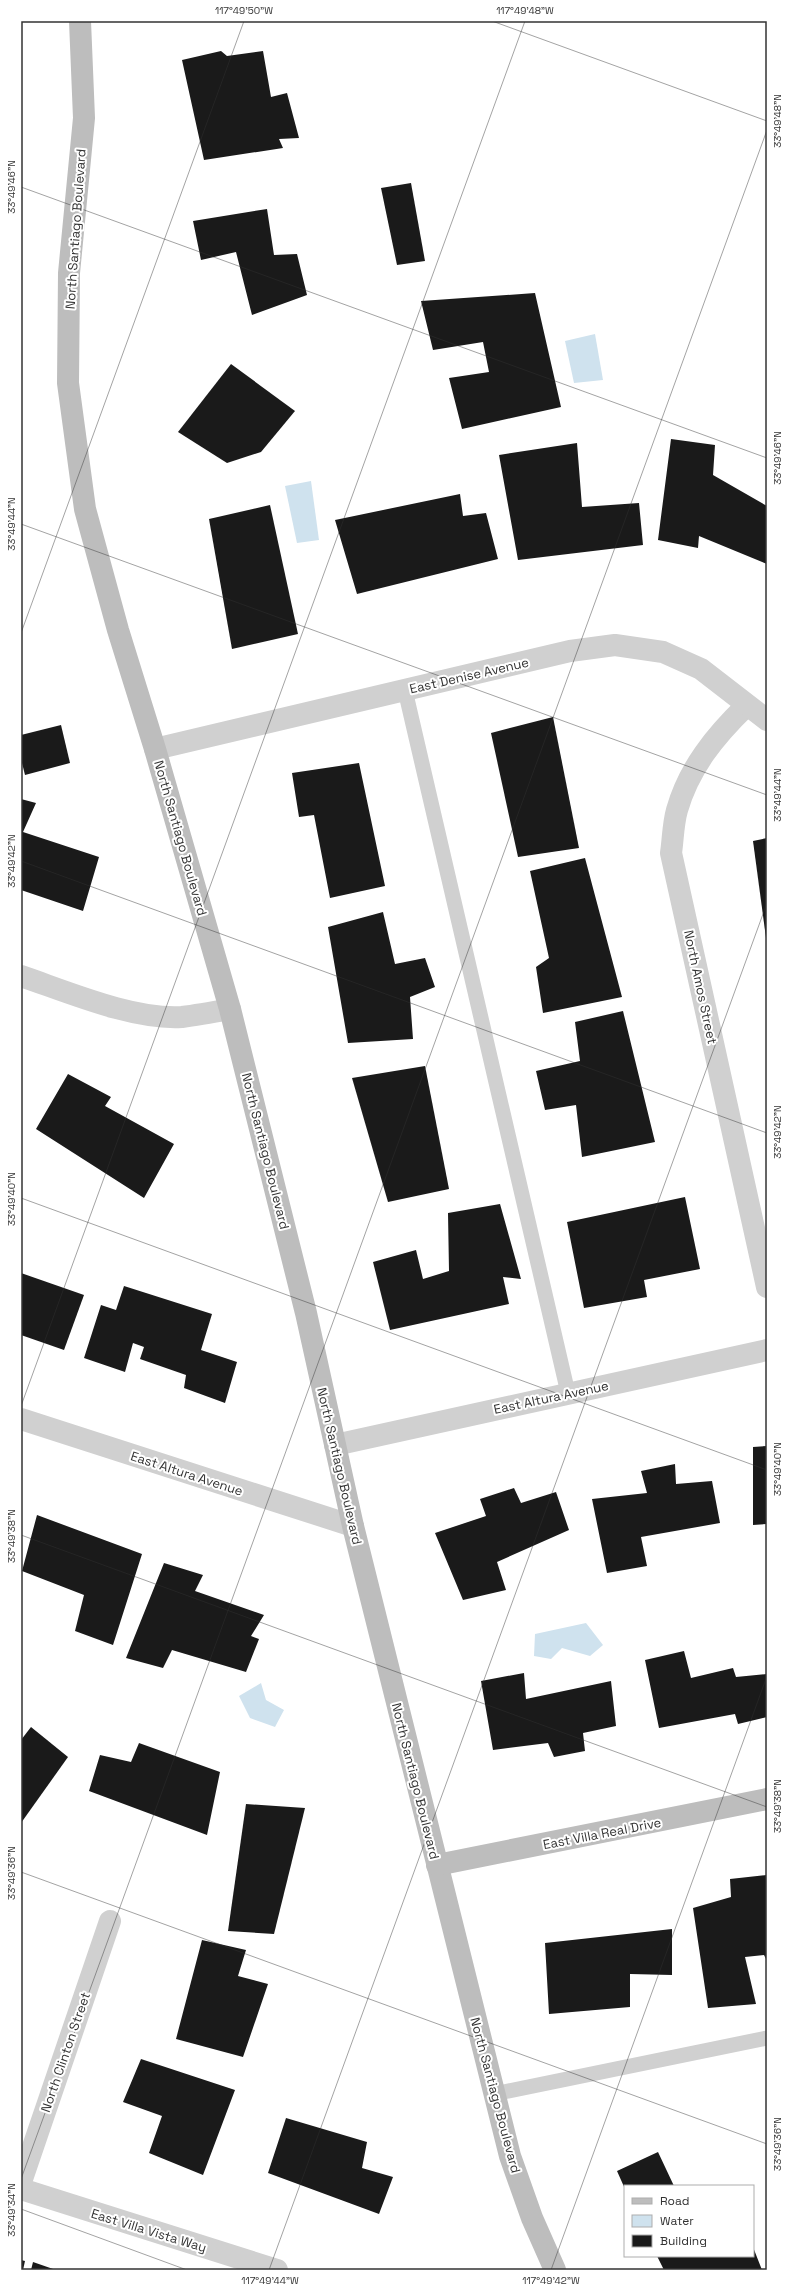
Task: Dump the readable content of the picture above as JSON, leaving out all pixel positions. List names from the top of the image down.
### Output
{
  "streets": {
    "main road": ["North Santiago Boulevard", "East Villa Real Drive"],
    "street": [
      "East Denise Avenue",
      "North Amos Street",
      "East Altura Avenue",
      "North Clinton Street",
      "East Villa Vista Way"
    ]
  },
  "crossings": [
    ["North Santiago Boulevard", "East Denise Avenue"],
    ["North Santiago Boulevard", "East Altura Avenue"],
    ["North Santiago Boulevard", "East Villa Real Drive"],
    ["East Denise Avenue", "North Amos Street"]
  ],
  "legend": ["Road", "Water", "Building"],
  "coordinates": [
    "117°49'50\"W",
    "117°49'48\"W",
    "33°49'48\"N",
    "33°49'46\"N",
    "33°49'44\"N",
    "33°49'42\"N",
    "33°49'40\"N",
    "33°49'38\"N",
    "33°49'36\"N",
    "33°49'34\"N",
    "117°49'44\"W",
    "117°49'42\"W"
  ]
}
